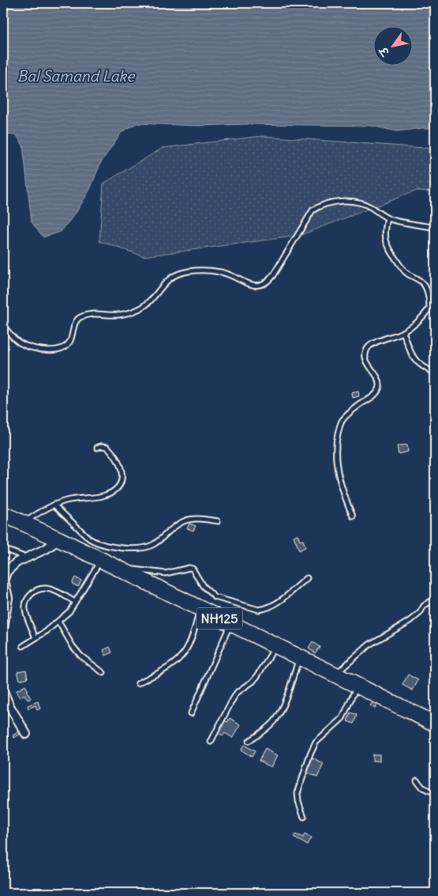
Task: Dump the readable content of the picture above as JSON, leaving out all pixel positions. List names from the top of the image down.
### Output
{
  "streets": {
    "highway": ["NH125"]
  },
  "water": ["Bal Samand Lake"],
  "north": "bottom left"
}
